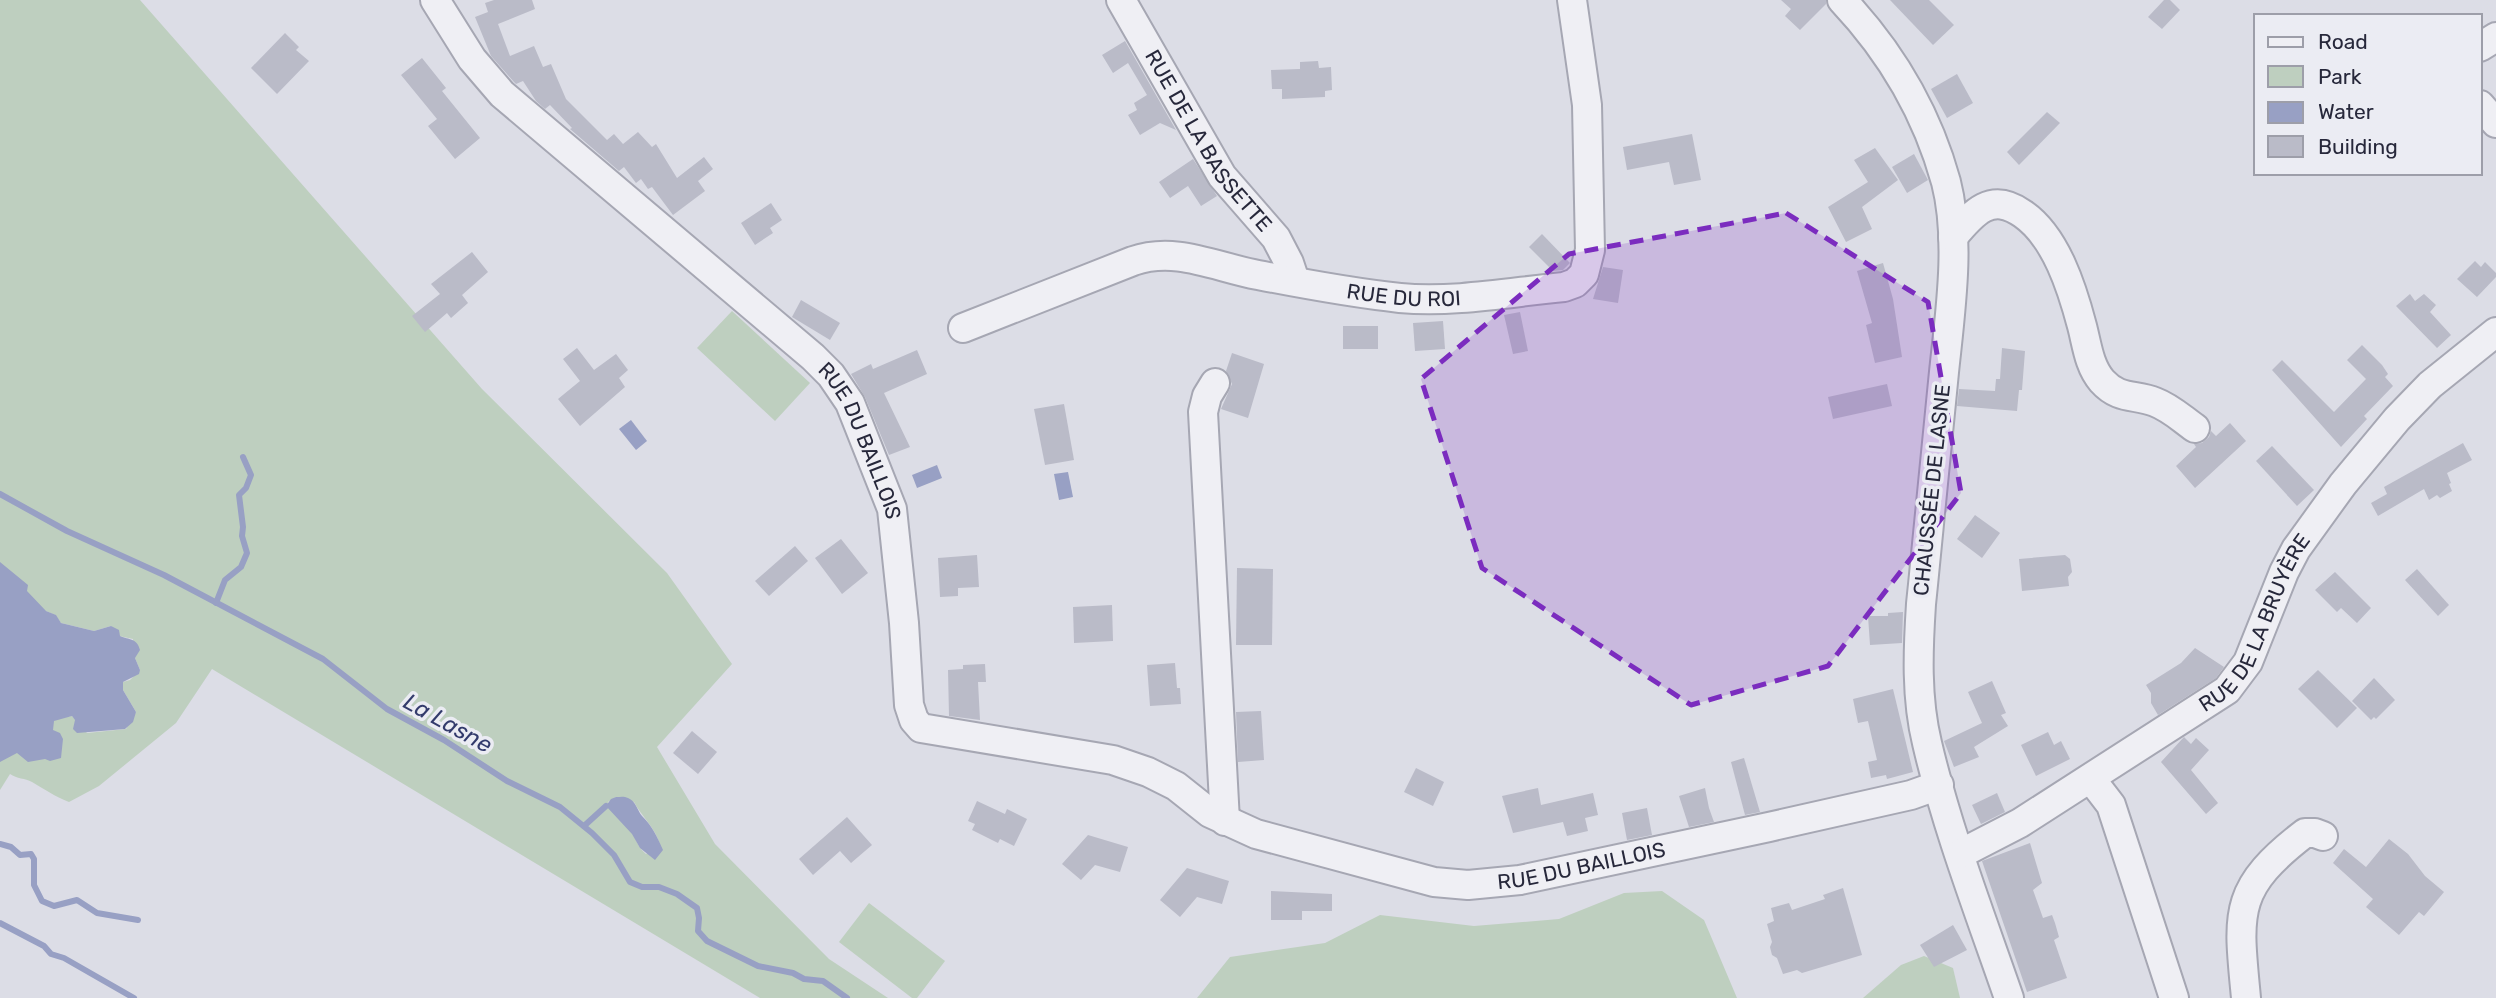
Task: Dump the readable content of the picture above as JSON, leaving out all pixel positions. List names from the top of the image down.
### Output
{
  "streets": {
    "street": [
      "RUE DE LA BASSETTE",
      "RUE DU ROI",
      "RUE DU BAILLOIS",
      "CHAUSSÉE DE LASNE",
      "RUE DE LA BRUYÈRE"
    ]
  },
  "crossings": [
    ["RUE DE LA BASSETTE", "RUE DU ROI"],
    ["RUE DU BAILLOIS", "CHAUSSÉE DE LASNE"],
    ["CHAUSSÉE DE LASNE", "RUE DE LA BRUYÈRE"]
  ],
  "water": ["La Lasne"],
  "legend": [
    "Road",
    "Park",
    "Water",
    "Building"
  ]
}
